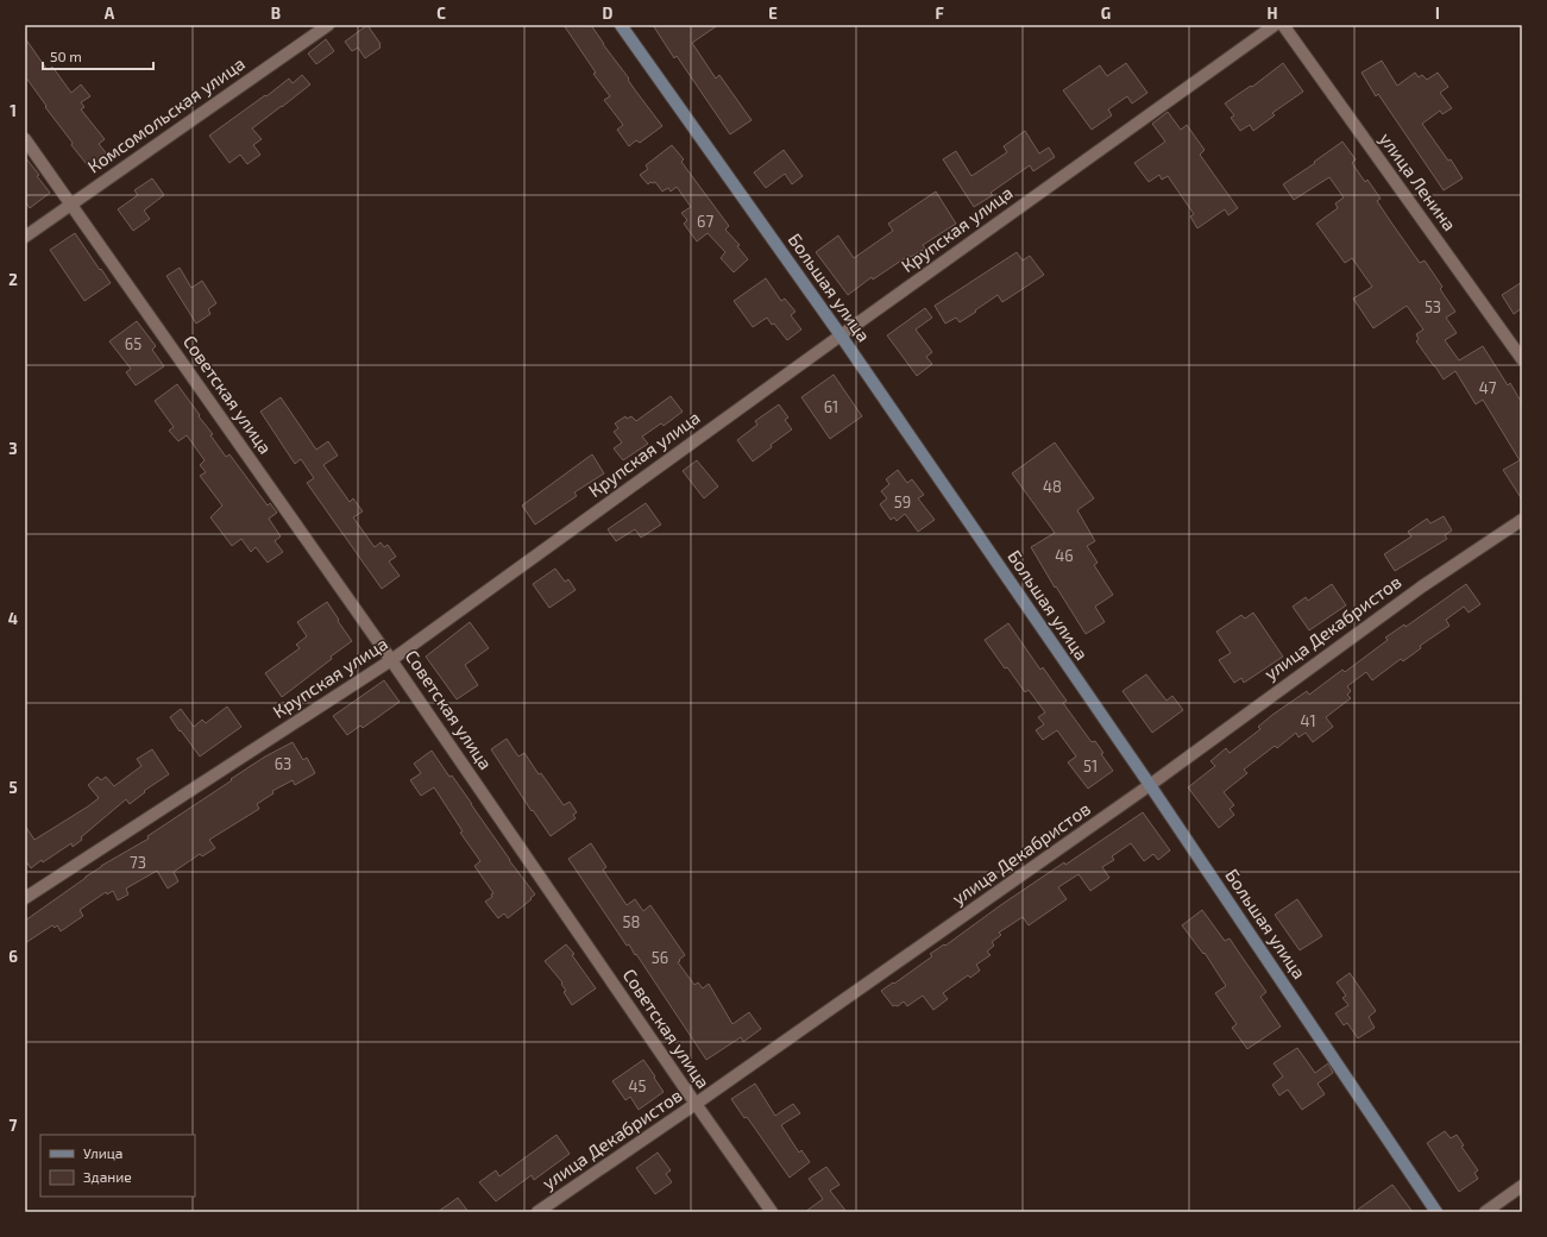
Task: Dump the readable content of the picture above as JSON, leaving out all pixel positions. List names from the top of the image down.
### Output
{
  "streets": {
    "street": [
      "Комсомольская улица",
      "улица Ленина",
      "Крупская улица",
      "Большая улица",
      "Советская улица",
      "улица Декабристов"
    ]
  },
  "crossings": [
    ["Комсомольская улица", "Советская улица"],
    ["Крупская улица", "Большая улица"],
    ["Крупская улица", "Советская улица"],
    ["Большая улица", "улица Декабристов"],
    ["Советская улица", "улица Декабристов"]
  ],
  "house_numbers": [
    "67",
    "53",
    "65",
    "47",
    "61",
    "48",
    "59",
    "46",
    "41",
    "63",
    "51",
    "73",
    "58",
    "56",
    "45"
  ],
  "legend": ["Улица", "Здание"],
  "scale_bar": "50 m",
  "grid": {
    "columns": [
      "A",
      "B",
      "C",
      "D",
      "E",
      "F",
      "G",
      "H",
      "I"
    ],
    "rows": [
      "1",
      "2",
      "3",
      "4",
      "5",
      "6",
      "7"
    ]
  }
}
